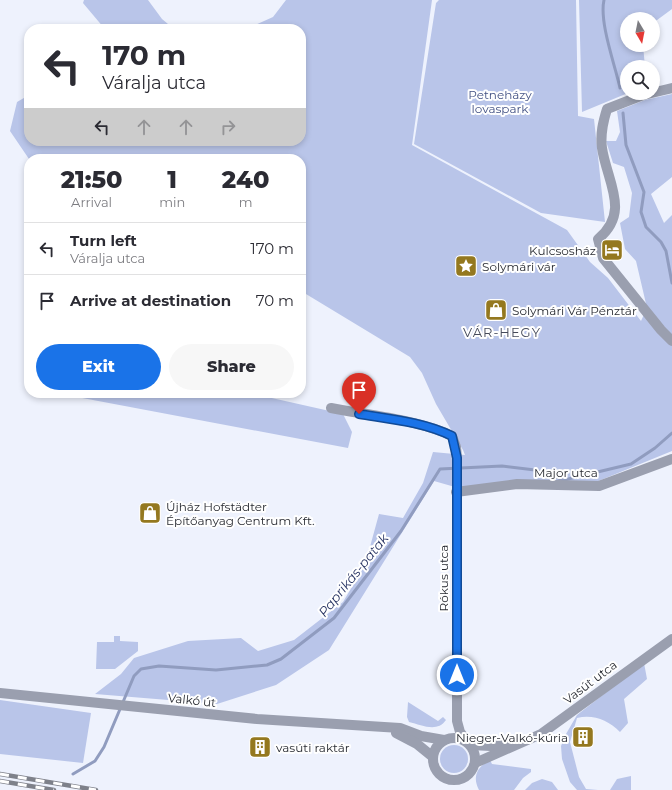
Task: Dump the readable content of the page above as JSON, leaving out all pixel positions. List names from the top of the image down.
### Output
{
  "streets": {
    "street": [
      "Major utca",
      "Rókus utca",
      "Vasút utca",
      "Valkó út"
    ]
  },
  "crossings": [
    ["Major utca", "Rókus utca"],
    ["Rókus utca", "Vasút utca"],
    ["Rókus utca", "Valkó út"],
    ["Vasút utca", "Valkó út"]
  ],
  "districts": ["VÁR-HEGY"],
  "water": ["Paprikás-patak"],
  "parks": ["Petneházy lovaspark"],
  "places": {
    "hotel": ["Kulcsosház"],
    "place": ["Solymári vár"],
    "shop": ["Solymári Vár Pénztár", "Újház Hofstädter Építőanyag Centrum Kft."],
    "building": ["Nieger-Valkó-kúria", "vasúti raktár"]
  },
  "north": "bottom",
  "page": {
    "turn": ["170 m", "Váralja utca"],
    "eta": [
      "21:50",
      "Arrival",
      "1",
      "min",
      "240",
      "m"
    ],
    "list": [
      {
        "name": "Turn left",
        "note": "Váralja utca",
        "value": "170 m"
      },
      {
        "name": "Arrive at destination",
        "value": "70 m"
      }
    ],
    "buttons": ["Exit", "Share"]
  }
}
